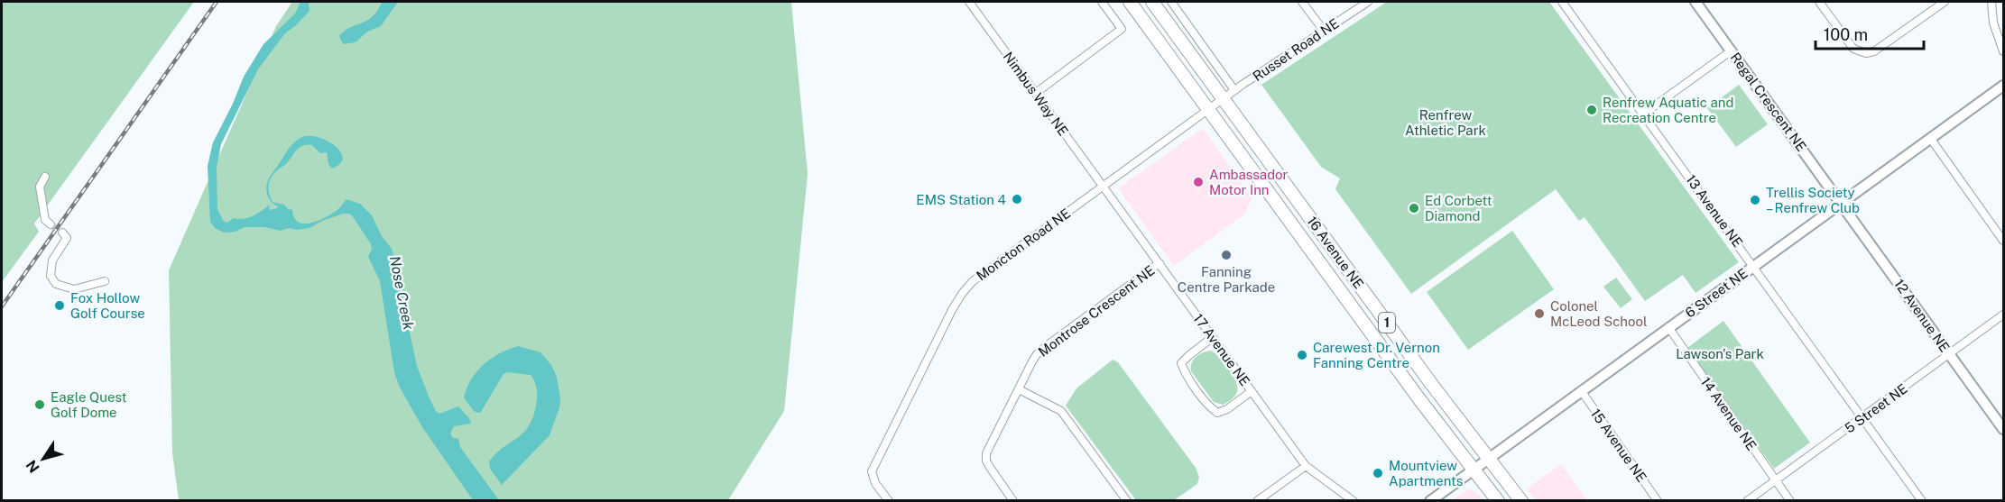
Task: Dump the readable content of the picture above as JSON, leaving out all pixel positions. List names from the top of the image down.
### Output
{
  "streets": {
    "highway": ["16 Avenue NE", "1"],
    "street": [
      "Russet Road NE",
      "Nimbus Way NE",
      "Regal Crescent NE",
      "13 Avenue NE",
      "Moncton Road NE",
      "6 Street NE",
      "Montrose Crescent NE",
      "12 Avenue NE",
      "17 Avenue NE",
      "5 Street NE",
      "14 Avenue NE",
      "15 Avenue NE"
    ]
  },
  "crossings": [
    ["Russet Road NE", "Moncton Road NE"],
    ["Russet Road NE", "16 Avenue NE"],
    ["Nimbus Way NE", "Moncton Road NE"],
    ["Nimbus Way NE", "17 Avenue NE"],
    ["Regal Crescent NE", "6 Street NE"],
    ["Regal Crescent NE", "12 Avenue NE"],
    ["13 Avenue NE", "6 Street NE"],
    ["13 Avenue NE", "5 Street NE"],
    ["Moncton Road NE", "16 Avenue NE"],
    ["Moncton Road NE", "17 Avenue NE"],
    ["16 Avenue NE", "6 Street NE"],
    ["6 Street NE", "12 Avenue NE"],
    ["6 Street NE", "14 Avenue NE"],
    ["6 Street NE", "15 Avenue NE"],
    ["Montrose Crescent NE", "17 Avenue NE"],
    ["12 Avenue NE", "5 Street NE"],
    ["5 Street NE", "14 Avenue NE"]
  ],
  "water": ["Nose Creek"],
  "parks": ["Renfrew Athletic Park", "Lawson's Park"],
  "places": [
    "Renfrew Aquatic and Recreation Centre",
    "Ambassador Motor Inn",
    "EMS Station 4",
    "Trellis Society – Renfrew Club",
    "Ed Corbett Diamond",
    "Fanning Centre Parkade",
    "Fox Hollow Golf Course",
    "Colonel McLeod School",
    "Carewest Dr. Vernon Fanning Centre",
    "Eagle Quest Golf Dome",
    "Mountview Apartments"
  ],
  "scale_bar": "100 m",
  "north": "bottom left"
}
